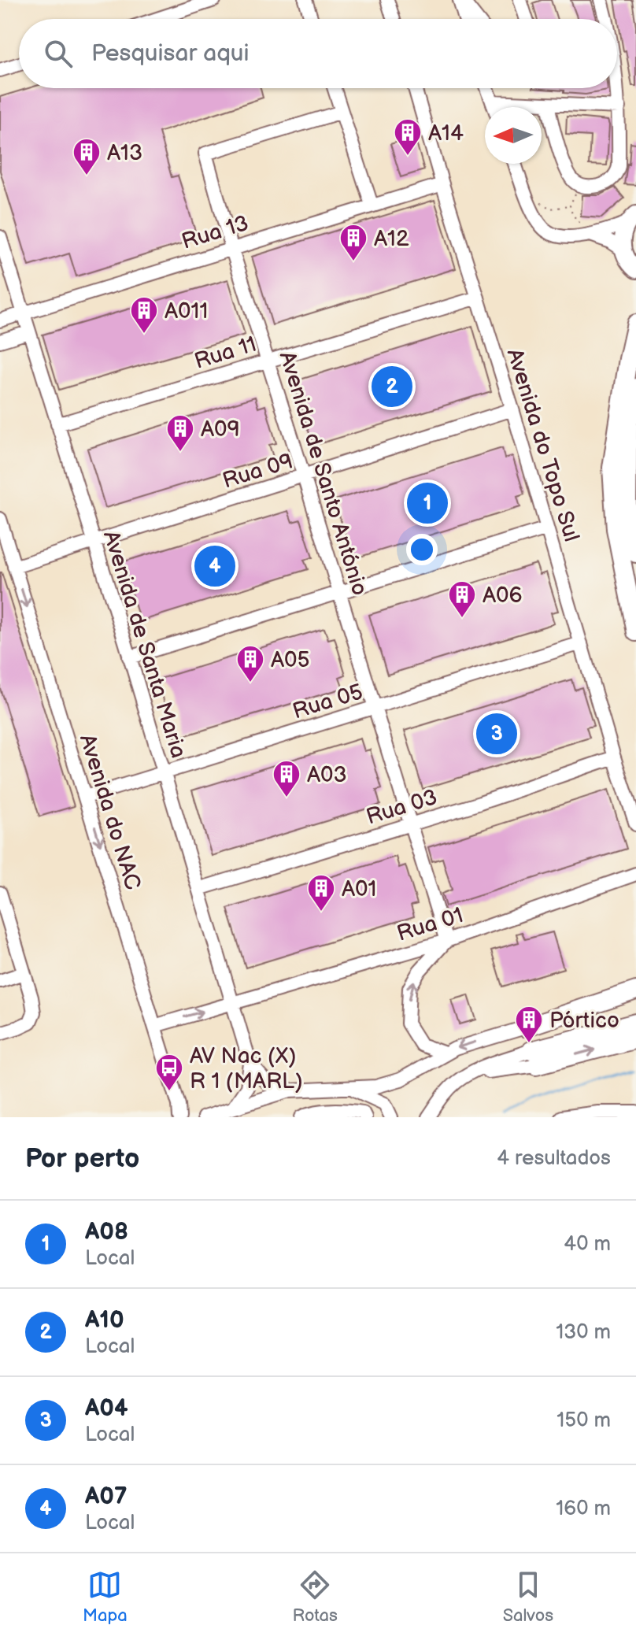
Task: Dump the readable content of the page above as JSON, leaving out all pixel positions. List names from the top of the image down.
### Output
{
  "streets": {
    "street": [
      "Rua 13",
      "Rua 11",
      "Avenida do Topo Sul",
      "Rua 09",
      "Avenida de Santo António",
      "Avenida de Santa Maria",
      "Rua 05",
      "Rua 03",
      "Avenida do NAC",
      "Rua 01"
    ]
  },
  "crossings": [
    ["Rua 13", "Avenida do Topo Sul"],
    ["Rua 13", "Avenida de Santo António"],
    ["Rua 13", "Avenida de Santa Maria"],
    ["Rua 11", "Avenida do Topo Sul"],
    ["Rua 11", "Avenida de Santo António"],
    ["Rua 11", "Avenida de Santa Maria"],
    ["Avenida do Topo Sul", "Rua 09"],
    ["Avenida do Topo Sul", "Rua 05"],
    ["Avenida do Topo Sul", "Rua 03"],
    ["Rua 09", "Avenida de Santo António"],
    ["Rua 09", "Avenida de Santa Maria"],
    ["Rua 09", "Avenida do NAC"],
    ["Avenida de Santo António", "Rua 05"],
    ["Avenida de Santo António", "Rua 03"],
    ["Avenida de Santo António", "Rua 01"],
    ["Avenida de Santa Maria", "Rua 05"],
    ["Avenida de Santa Maria", "Rua 03"],
    ["Avenida de Santa Maria", "Rua 01"],
    ["Rua 05", "Avenida do NAC"],
    ["Avenida do NAC", "Rua 01"]
  ],
  "one_way": ["Avenida do NAC"],
  "places": {
    "building": [
      "A14",
      "A13",
      "A12",
      "A011",
      "A09",
      "A06",
      "A05",
      "A03",
      "A01",
      "Pórtico"
    ],
    "bus stop": ["AV Nac (X) R 1 (MARL)"]
  },
  "north": "left",
  "page": {
    "search": "Pesquisar aqui",
    "pins": [
      "2",
      "1",
      "4",
      "3"
    ],
    "heading": ["Por perto", "4 resultados"],
    "list": [
      {
        "mark": "1",
        "name": "A08",
        "note": "Local",
        "value": "40 m"
      },
      {
        "mark": "2",
        "name": "A10",
        "note": "Local",
        "value": "130 m"
      },
      {
        "mark": "3",
        "name": "A04",
        "note": "Local",
        "value": "150 m"
      },
      {
        "mark": "4",
        "name": "A07",
        "note": "Local",
        "value": "160 m"
      }
    ],
    "nav": ["Mapa", "Rotas", "Salvos"]
  }
}
